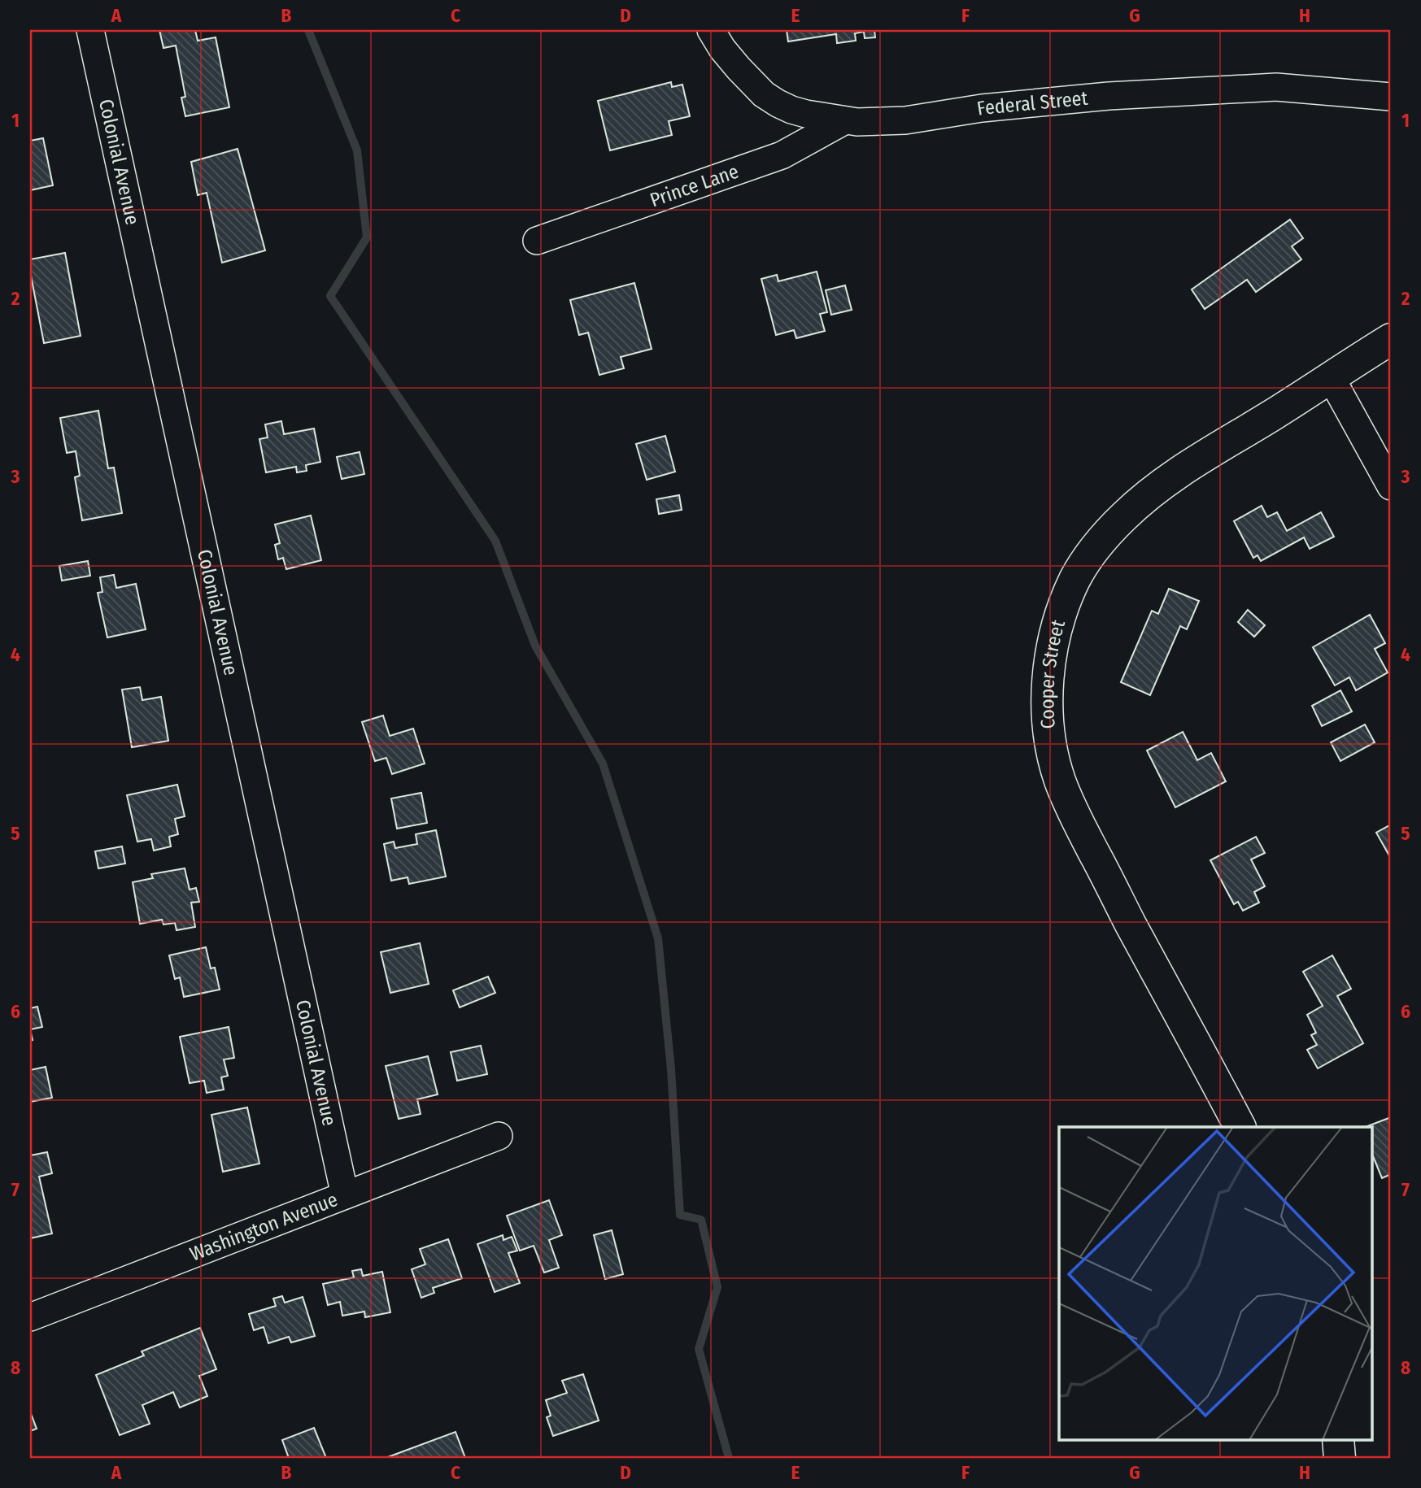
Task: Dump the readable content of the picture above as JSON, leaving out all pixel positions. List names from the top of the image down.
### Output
{
  "streets": {
    "street": [
      "Federal Street",
      "Colonial Avenue",
      "Prince Lane",
      "Cooper Street",
      "Washington Avenue"
    ]
  },
  "crossings": [
    ["Federal Street", "Prince Lane"],
    ["Colonial Avenue", "Washington Avenue"]
  ],
  "grid": {
    "columns": [
      "A",
      "B",
      "C",
      "D",
      "E",
      "F",
      "G",
      "H"
    ],
    "rows": [
      "1",
      "2",
      "3",
      "4",
      "5",
      "6",
      "7",
      "8"
    ]
  }
}
